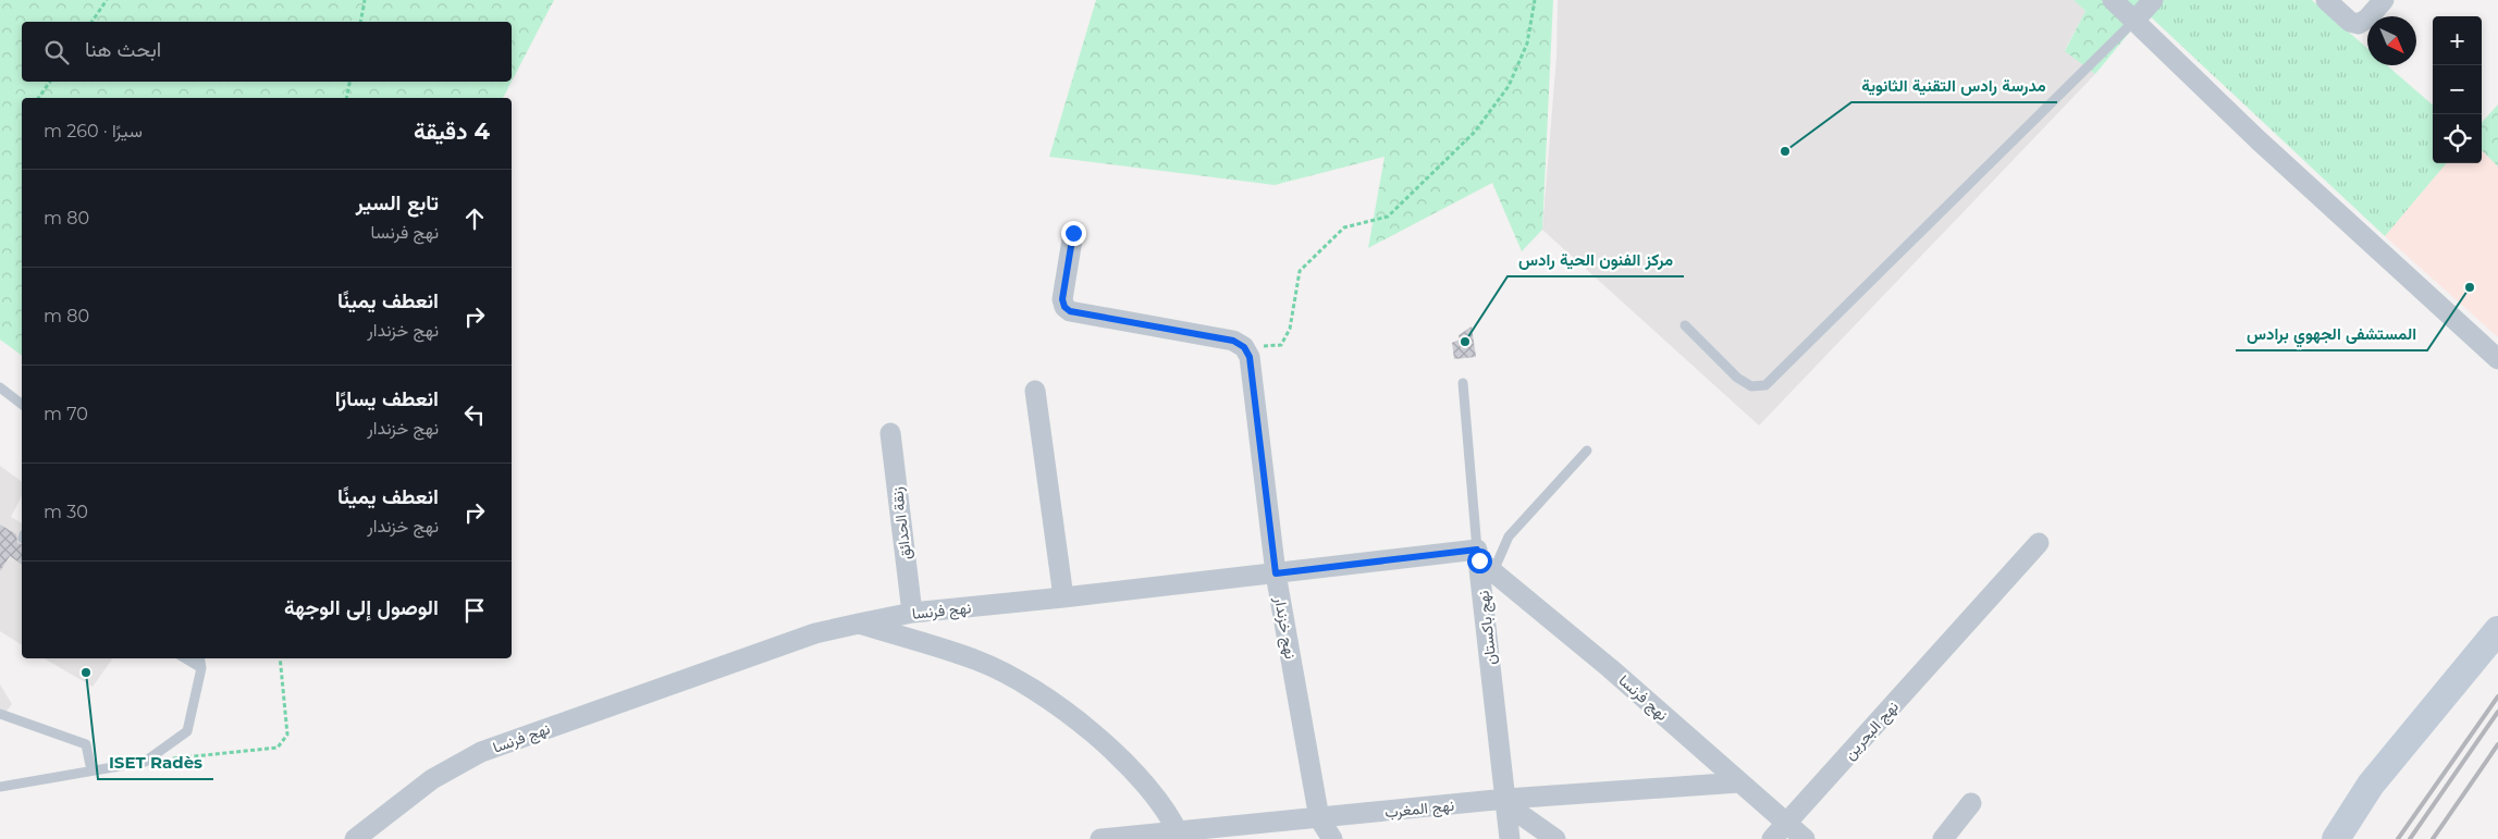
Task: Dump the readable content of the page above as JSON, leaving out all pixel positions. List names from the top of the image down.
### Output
{
  "streets": {
    "street": [
      "زنقة الحدائق",
      "نهج فرنسا",
      "نهج خزندار",
      "نهج باكستان",
      "نهج البحرين",
      "نهج المغرب"
    ]
  },
  "crossings": [
    ["زنقة الحدائق", "نهج فرنسا"],
    ["نهج فرنسا", "نهج خزندار"],
    ["نهج فرنسا", "نهج باكستان"],
    ["نهج فرنسا", "نهج البحرين"],
    ["نهج فرنسا", "نهج المغرب"],
    ["نهج خزندار", "نهج المغرب"],
    ["نهج باكستان", "نهج المغرب"]
  ],
  "places": [
    "مدرسة رادس التقنية الثانوية",
    "المستشفى الجهوي برادس",
    "مركز الفنون الحية رادس",
    "ISET Radès"
  ],
  "north": "bottom right",
  "page": {
    "map_buttons": ["+", "−"],
    "search": "ابحث هنا",
    "heading": ["4 دقيقة", "سيرًا · 260 m"],
    "list": [
      ["تابع السير", "نهج فرنسا", "80 m"],
      ["انعطف يمينًا", "نهج خزندار", "80 m"],
      ["انعطف يسارًا", "نهج خزندار", "70 m"],
      ["انعطف يمينًا", "نهج خزندار", "30 m"],
      "الوصول إلى الوجهة"
    ]
  }
}
